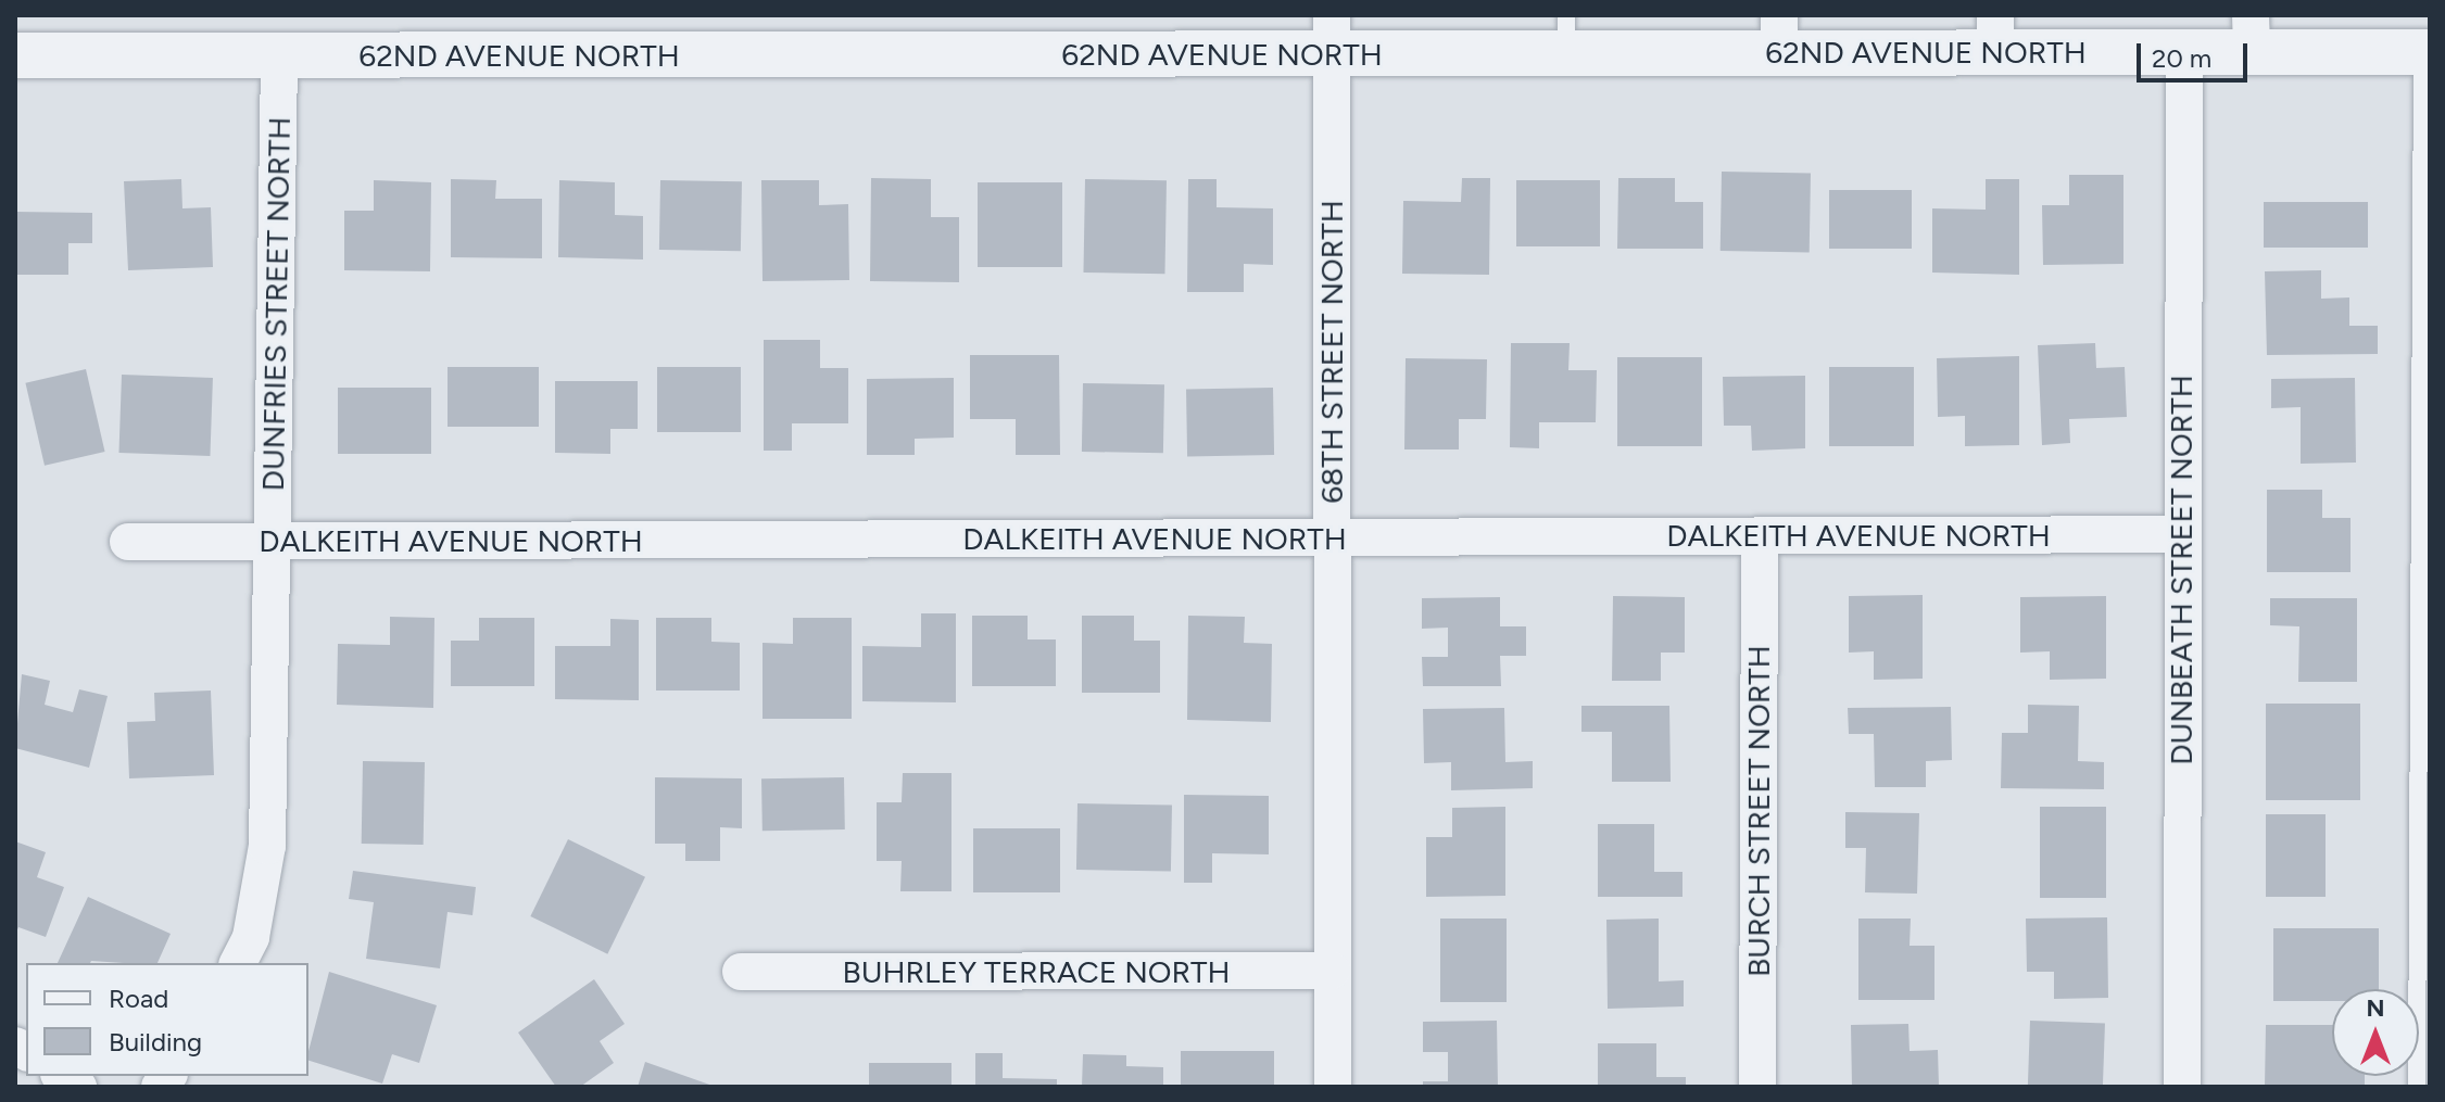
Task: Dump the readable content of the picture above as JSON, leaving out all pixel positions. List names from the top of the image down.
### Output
{
  "streets": {
    "street": [
      "62ND AVENUE NORTH",
      "DUNFRIES STREET NORTH",
      "68TH STREET NORTH",
      "DALKEITH AVENUE NORTH",
      "DUNBEATH STREET NORTH",
      "BURCH STREET NORTH",
      "BUHRLEY TERRACE NORTH"
    ]
  },
  "crossings": [
    ["62ND AVENUE NORTH", "DUNFRIES STREET NORTH"],
    ["62ND AVENUE NORTH", "68TH STREET NORTH"],
    ["62ND AVENUE NORTH", "DUNBEATH STREET NORTH"],
    ["DUNFRIES STREET NORTH", "DALKEITH AVENUE NORTH"],
    ["68TH STREET NORTH", "DALKEITH AVENUE NORTH"],
    ["68TH STREET NORTH", "BUHRLEY TERRACE NORTH"],
    ["DALKEITH AVENUE NORTH", "DUNBEATH STREET NORTH"],
    ["DALKEITH AVENUE NORTH", "BURCH STREET NORTH"]
  ],
  "legend": ["Road", "Building"],
  "scale_bar": "20 m",
  "north": "top"
}
